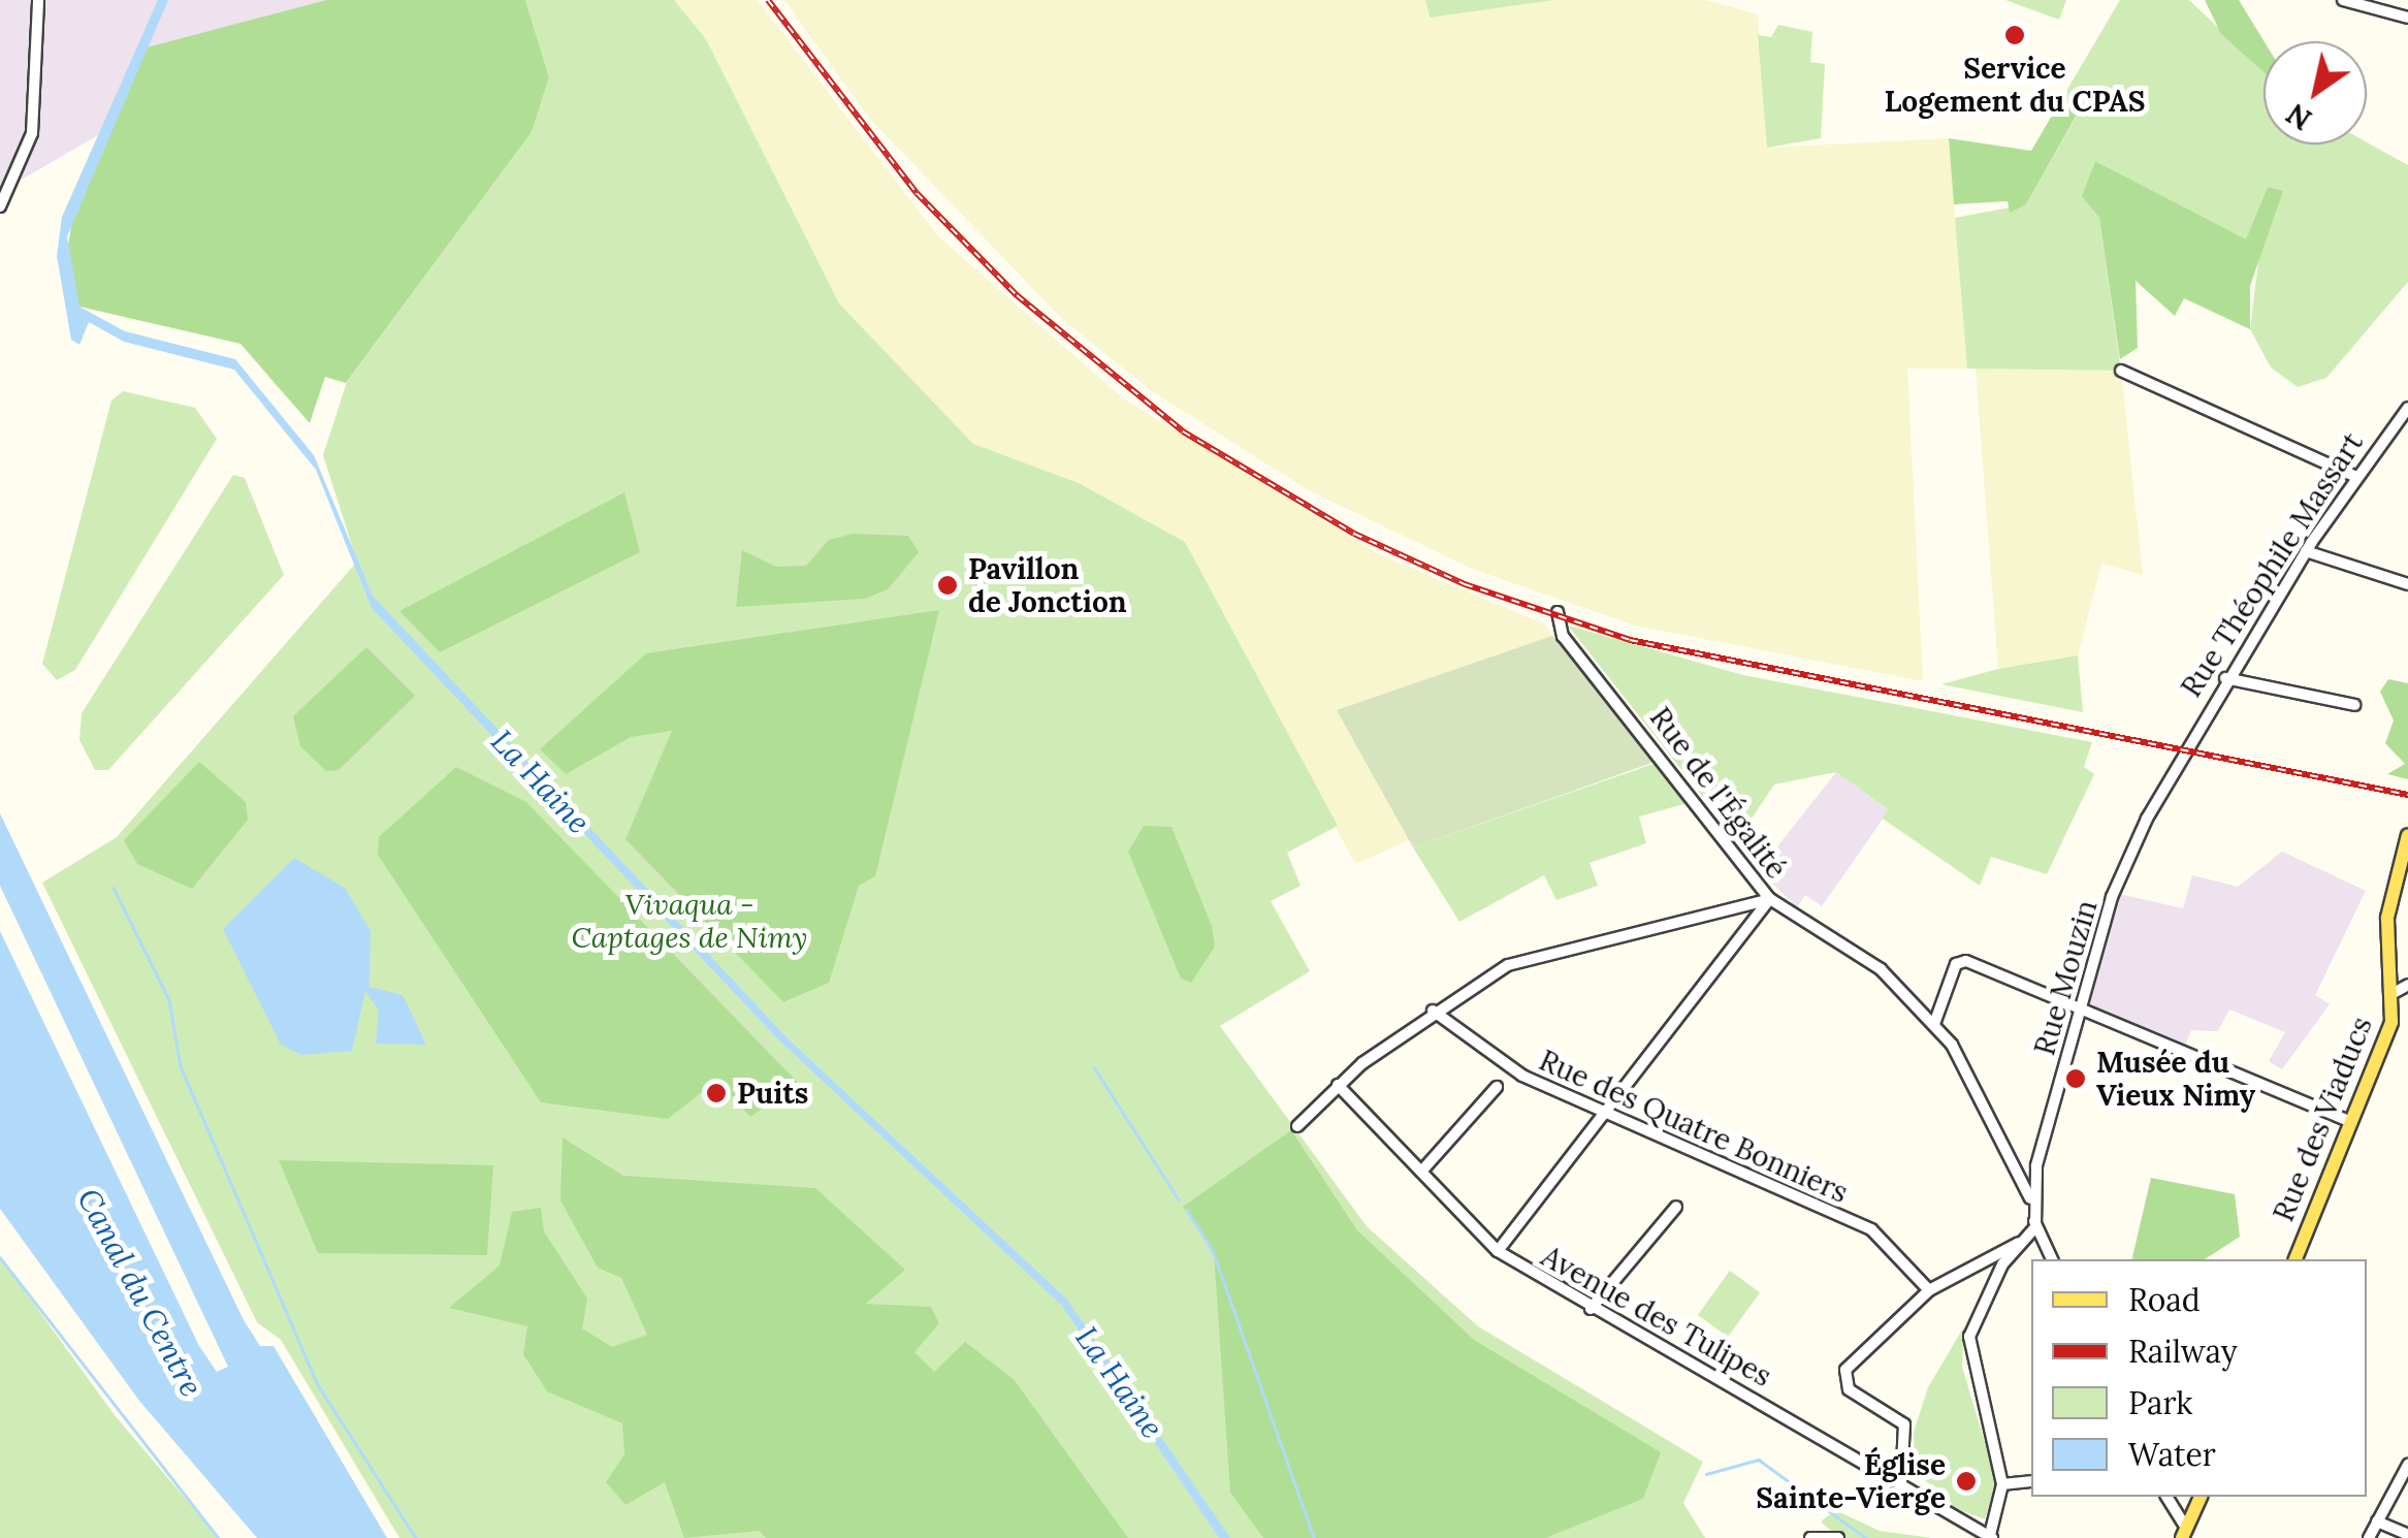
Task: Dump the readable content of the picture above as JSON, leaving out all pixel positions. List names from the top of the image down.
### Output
{
  "streets": {
    "main road": ["Rue des Viaducs"],
    "street": [
      "Rue Théophile Massart",
      "Rue de l'Égalité",
      "Rue Mouzin",
      "Rue des Quatre Bonniers",
      "Avenue des Tulipes"
    ]
  },
  "crossings": [
    ["Rue Théophile Massart", "Rue Mouzin"],
    ["Rue de l'Égalité", "Rue Mouzin"]
  ],
  "water": ["La Haine", "Canal du Centre"],
  "parks": ["Vivaqua - Captages de Nimy"],
  "places": [
    "Service Logement du CPAS",
    "Pavillon de Jonction",
    "Musée du Vieux Nimy",
    "Puits",
    "Église Sainte-Vierge"
  ],
  "legend": [
    "Road",
    "Railway",
    "Park",
    "Water"
  ],
  "north": "bottom left"
}
